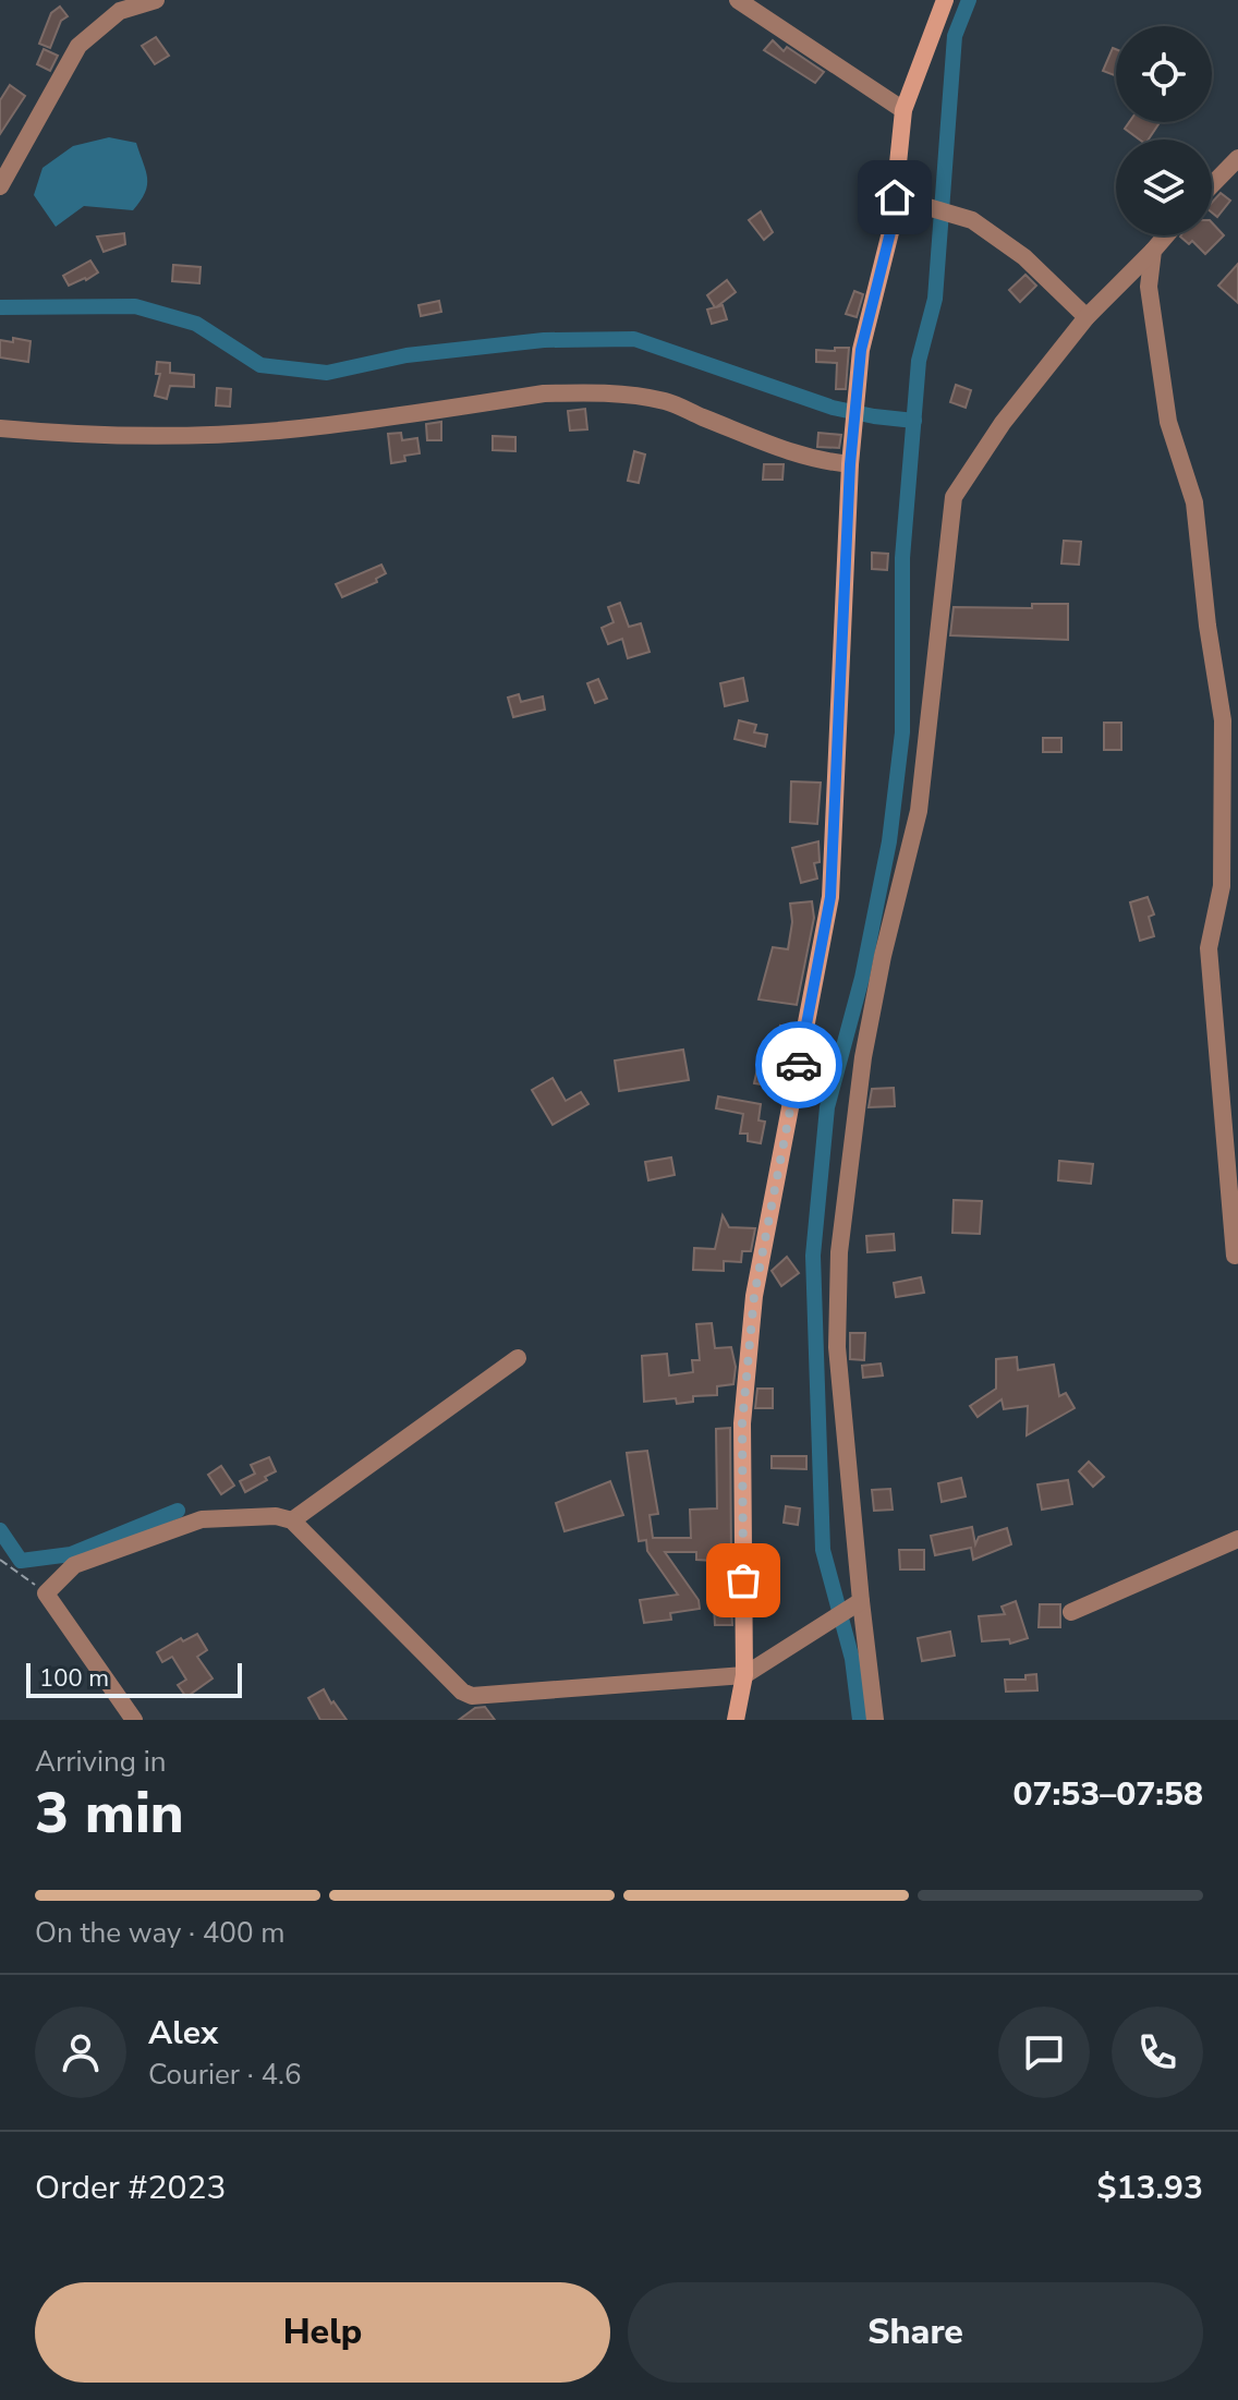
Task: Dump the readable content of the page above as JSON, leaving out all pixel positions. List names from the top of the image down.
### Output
{
  "scale_bar": "100 m",
  "page": {
    "scale": "100 m",
    "heading": ["3 min", "Arriving in", "07:53–07:58"],
    "panel": [
      "Alex",
      "Courier · 4.6",
      "Order #2023",
      "$13.93"
    ],
    "bar": "On the way · 400 m",
    "buttons": ["Help", "Share"]
  }
}
